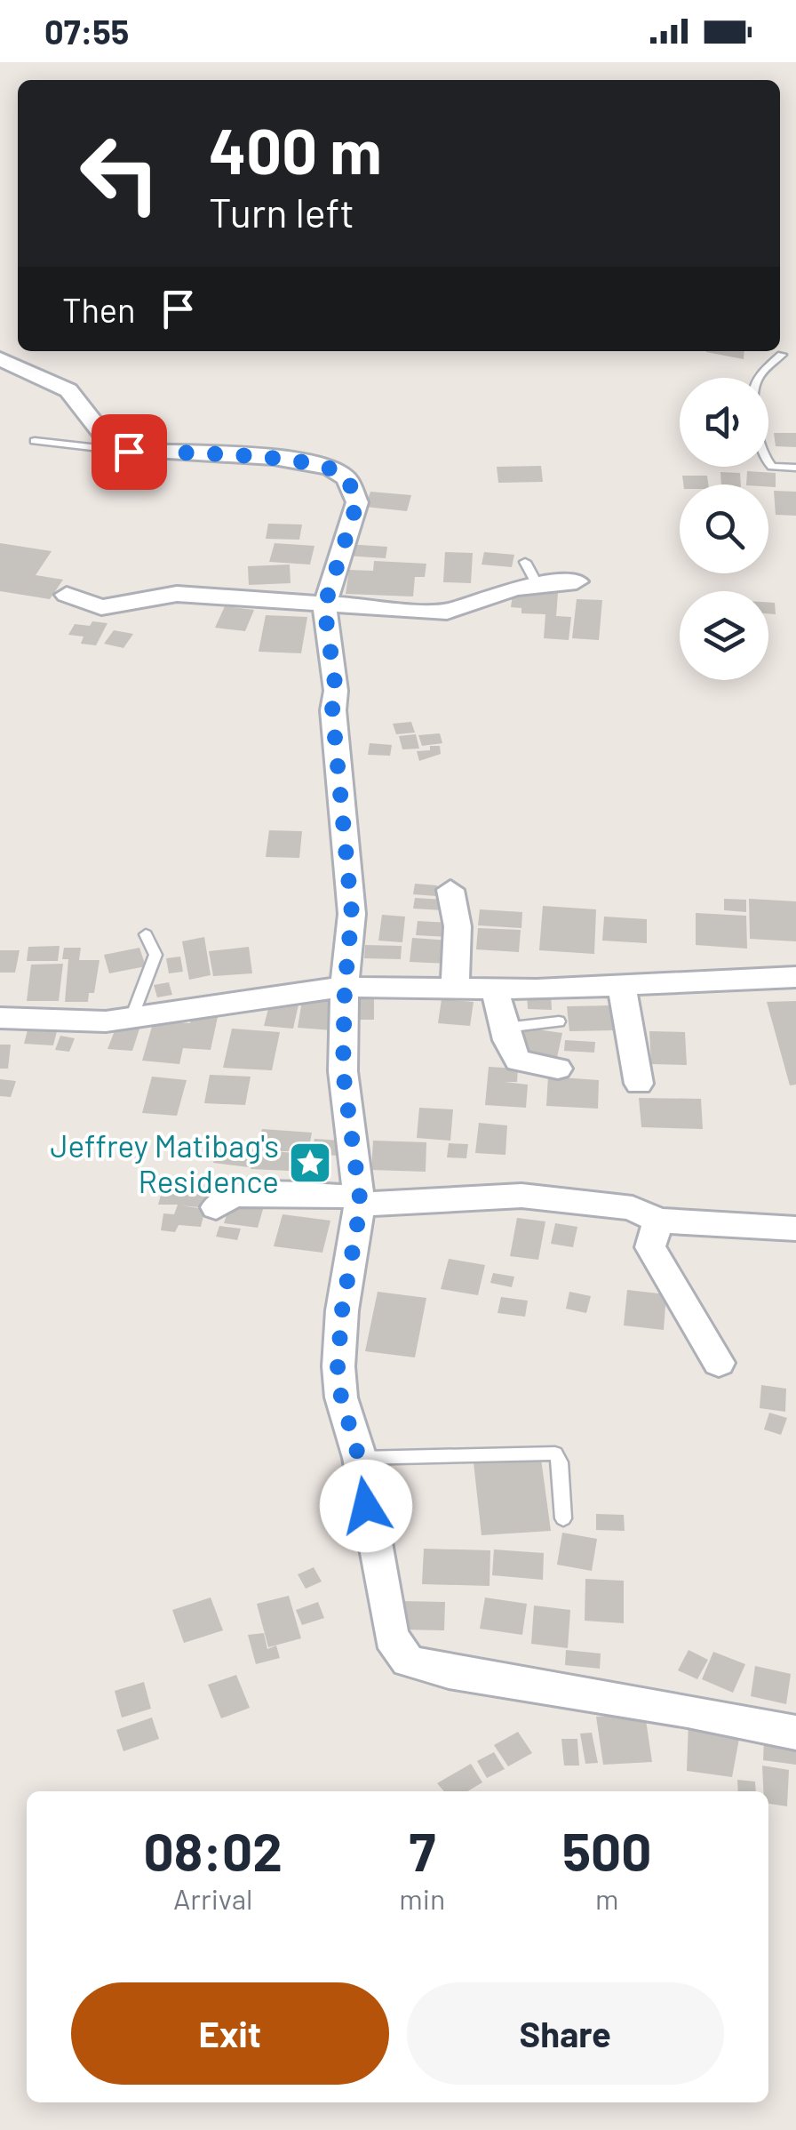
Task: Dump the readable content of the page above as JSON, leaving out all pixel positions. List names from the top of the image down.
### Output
{
  "places": {
    "place": ["Jeffrey Matibag's Residence"]
  },
  "page": {
    "status": "07:55",
    "turn": ["400 m", "Turn left"],
    "then": "Then",
    "eta": [
      "08:02",
      "Arrival",
      "7",
      "min",
      "500",
      "m"
    ],
    "buttons": ["Exit", "Share"]
  }
}
